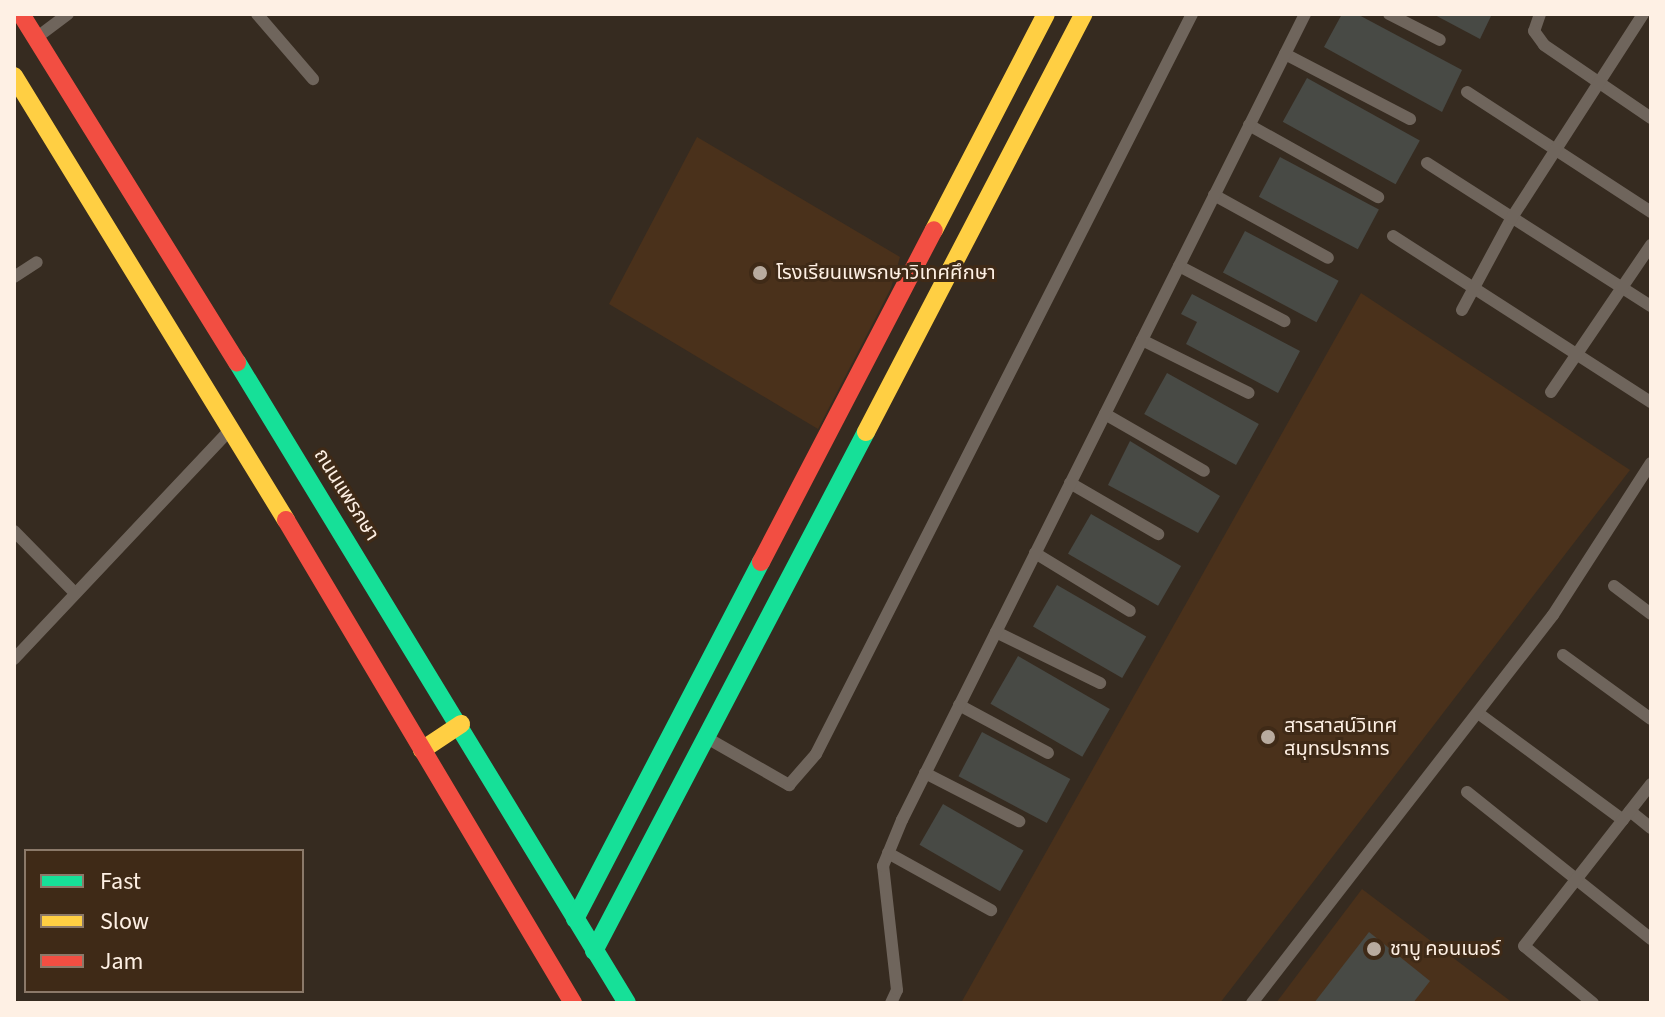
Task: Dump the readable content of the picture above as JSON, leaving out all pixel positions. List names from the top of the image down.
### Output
{
  "streets": {
    "main road": ["ถนนแพรกษา"]
  },
  "places": ["โรงเรียนแพรกษาวิเทศศึกษา", "สารสาสน์วิเทศ สมุทรปราการ", "ชาบู คอนเนอร์"],
  "legend": ["Fast", "Slow", "Jam"]
}
